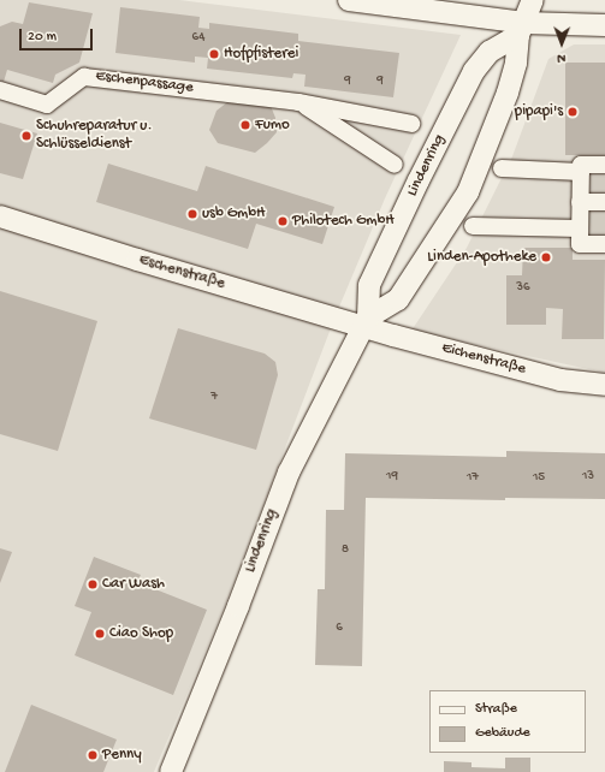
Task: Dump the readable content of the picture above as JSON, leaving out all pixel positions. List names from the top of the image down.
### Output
{
  "streets": {
    "street": [
      "Eschenpassage",
      "Lindenring",
      "Eschenstraße",
      "Eichenstraße"
    ]
  },
  "crossings": [
    ["Lindenring", "Eschenstraße"],
    ["Lindenring", "Eichenstraße"],
    ["Eschenstraße", "Eichenstraße"]
  ],
  "places": [
    "Hofpfisterei",
    "pipapi's",
    "Fumo",
    "Schuhreparatur u. Schlüsseldienst",
    "usb GmbH",
    "Philotech GmbH",
    "Linden-Apotheke",
    "Car Wash",
    "Ciao Shop",
    "Penny"
  ],
  "house_numbers": [
    "64",
    "9",
    "9",
    "36",
    "7",
    "19",
    "13",
    "17",
    "15",
    "8",
    "6"
  ],
  "legend": ["Straße", "Gebäude"],
  "scale_bar": "20 m",
  "north": "bottom"
}
